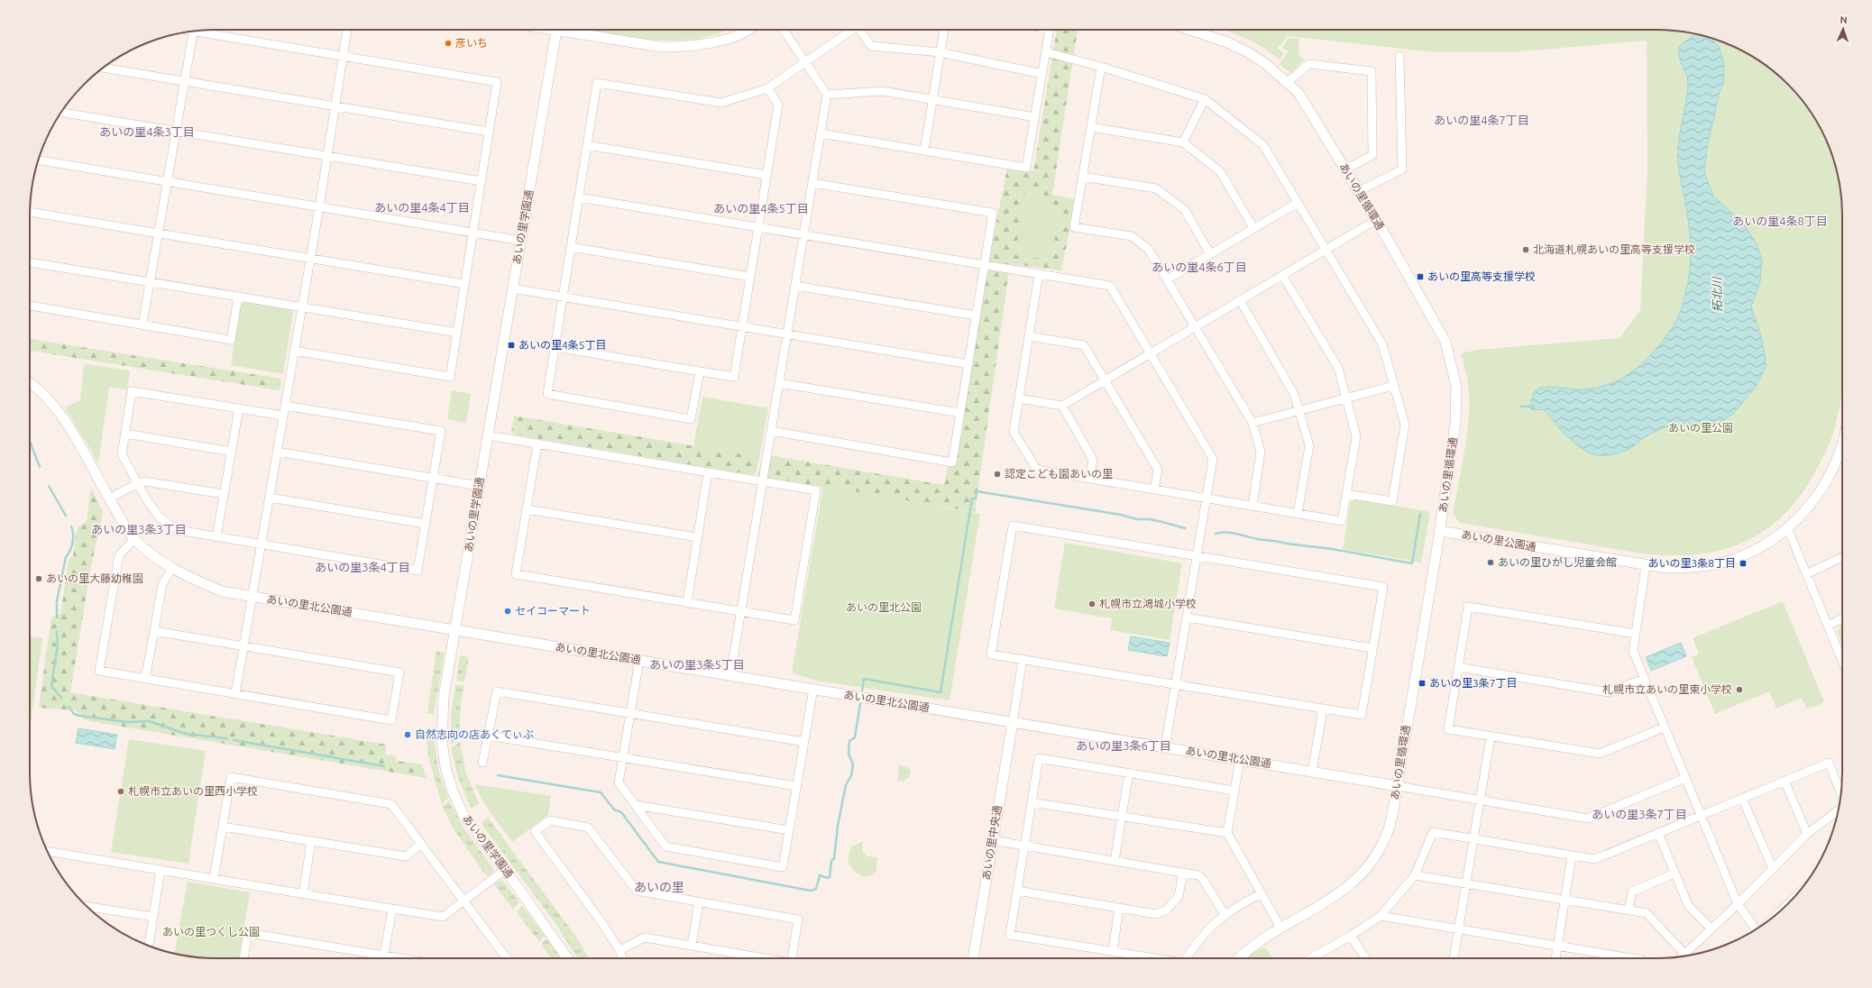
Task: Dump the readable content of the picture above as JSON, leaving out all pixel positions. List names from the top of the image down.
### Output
{
  "streets": {
    "street": [
      "あいの里循環通",
      "あいの里学園通",
      "あいの里公園通",
      "あいの里北公園通",
      "あいの里中央通"
    ]
  },
  "crossings": [
    ["あいの里循環通", "あいの里公園通"],
    ["あいの里循環通", "あいの里北公園通"],
    ["あいの里学園通", "あいの里北公園通"],
    ["あいの里北公園通", "あいの里中央通"]
  ],
  "districts": [
    "あいの里4条7丁目",
    "あいの里4条3丁目",
    "あいの里4条4丁目",
    "あいの里4条5丁目",
    "あいの里4条8丁目",
    "あいの里4条6丁目",
    "あいの里3条3丁目",
    "あいの里3条4丁目",
    "あいの里3条5丁目",
    "あいの里3条6丁目",
    "あいの里3条7丁目",
    "あいの里"
  ],
  "water": ["拓北川"],
  "parks": ["あいの里公園", "あいの里北公園", "あいの里つくし公園"],
  "places": {
    "other": [
      "彦いち",
      "北海道札幌あいの里高等支援学校",
      "認定こども園あいの里",
      "あいの里ひがし児童会館",
      "あいの里大藤幼稚園",
      "札幌市立鴻城小学校",
      "セイコーマート",
      "札幌市立あいの里東小学校",
      "自然志向の店あくてぃぶ",
      "札幌市立あいの里西小学校"
    ],
    "transit": [
      "あいの里高等支援学校",
      "あいの里4条5丁目",
      "あいの里3条8丁目",
      "あいの里3条7丁目"
    ]
  },
  "north": "top"
}
